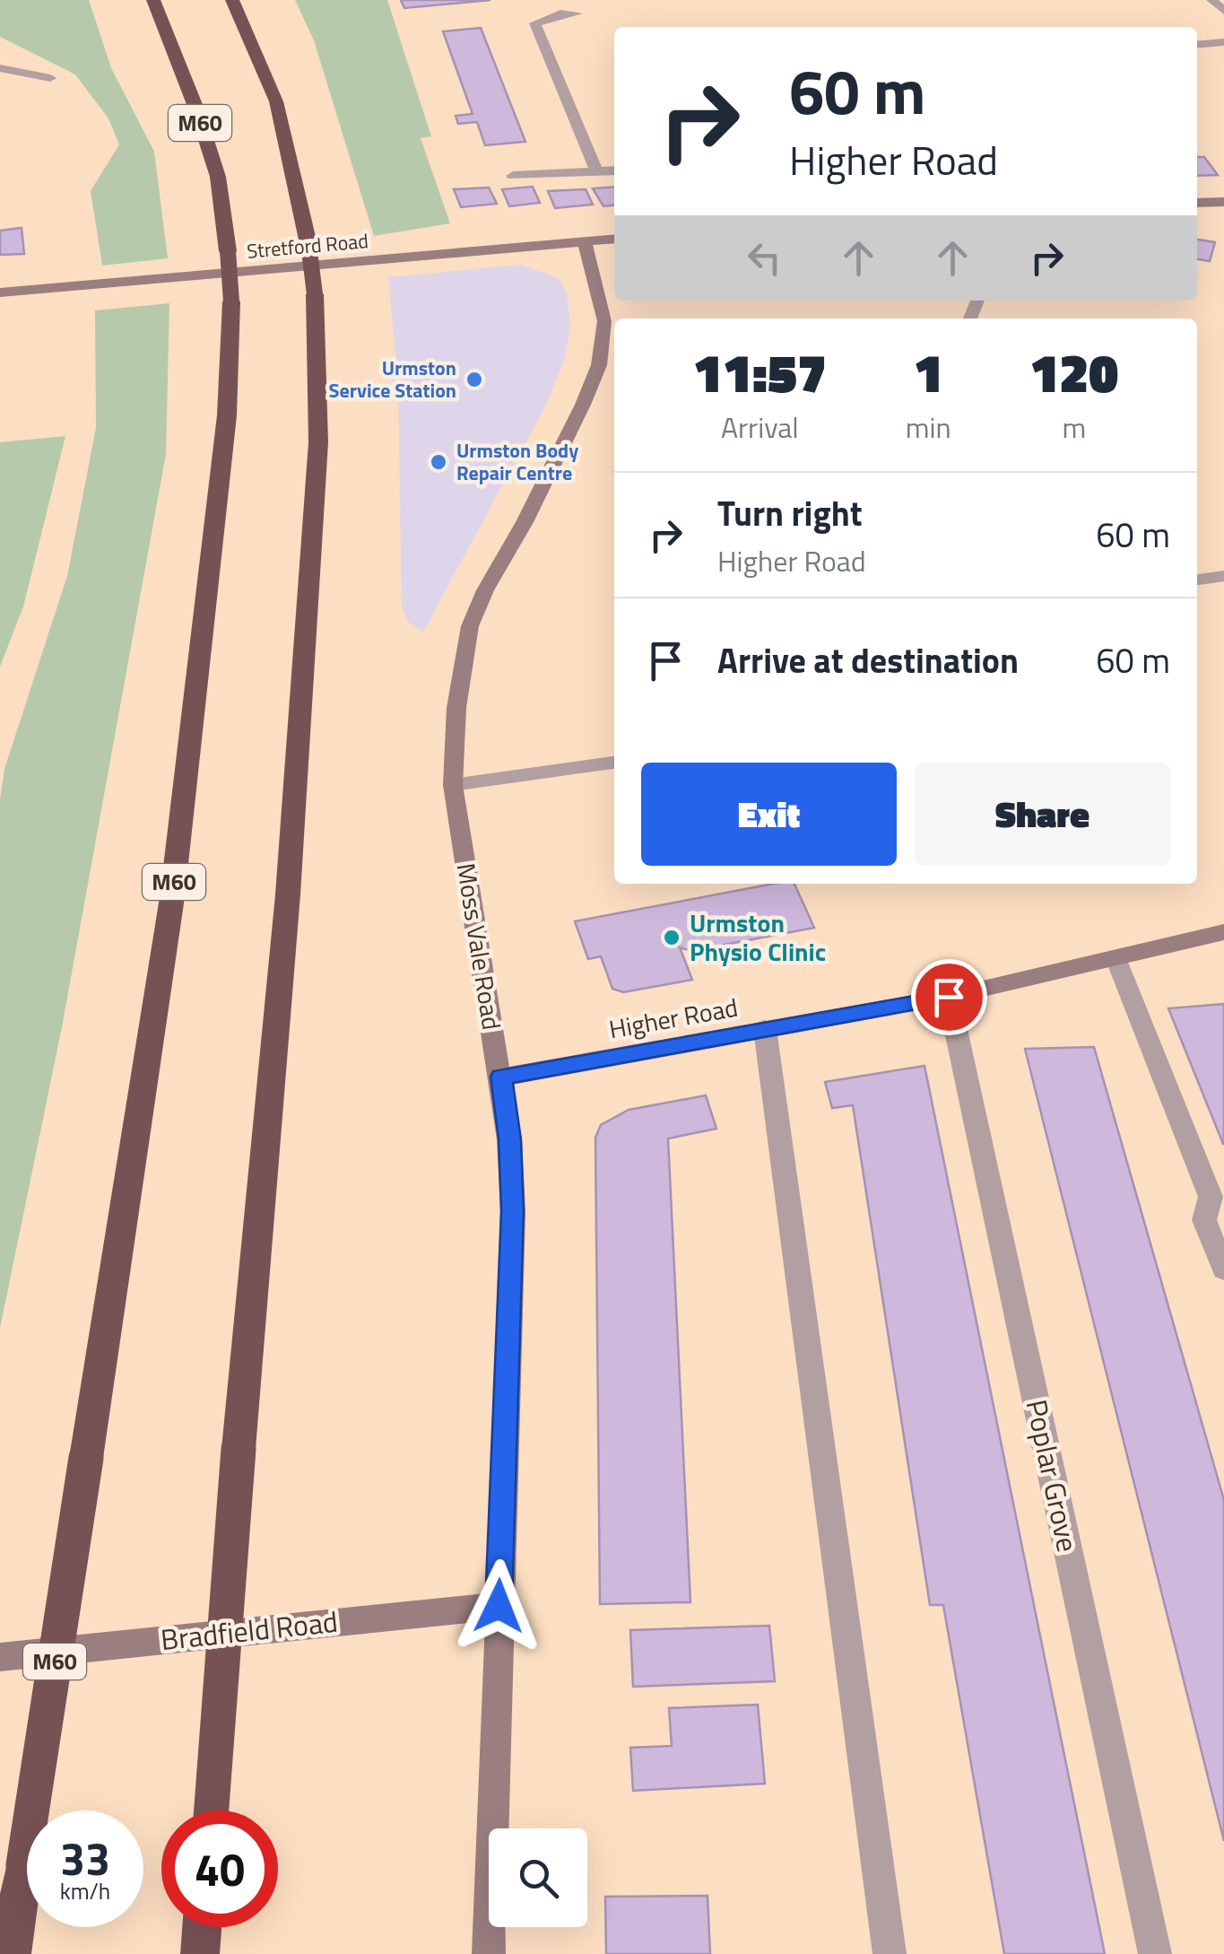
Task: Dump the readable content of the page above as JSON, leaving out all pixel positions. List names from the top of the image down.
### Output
{
  "streets": {
    "highway": ["M60"],
    "street": [
      "Stretford Road",
      "Moss Vale Road",
      "Higher Road",
      "Poplar Grove",
      "Bradfield Road"
    ]
  },
  "crossings": [
    ["Stretford Road", "Moss Vale Road"],
    ["Moss Vale Road", "Higher Road"],
    ["Moss Vale Road", "Bradfield Road"],
    ["Higher Road", "Poplar Grove"]
  ],
  "places": ["Urmston Service Station", "Urmston Body Repair Centre", "Urmston Physio Clinic"],
  "page": {
    "turn": ["60 m", "Higher Road"],
    "eta": [
      "11:57",
      "Arrival",
      "1",
      "min",
      "120",
      "m"
    ],
    "list": [
      {
        "name": "Turn right",
        "note": "Higher Road",
        "value": "60 m"
      },
      {
        "name": "Arrive at destination",
        "value": "60 m"
      }
    ],
    "buttons": ["Exit", "Share"],
    "speed": "33 km/h",
    "limit": "40"
  }
}
